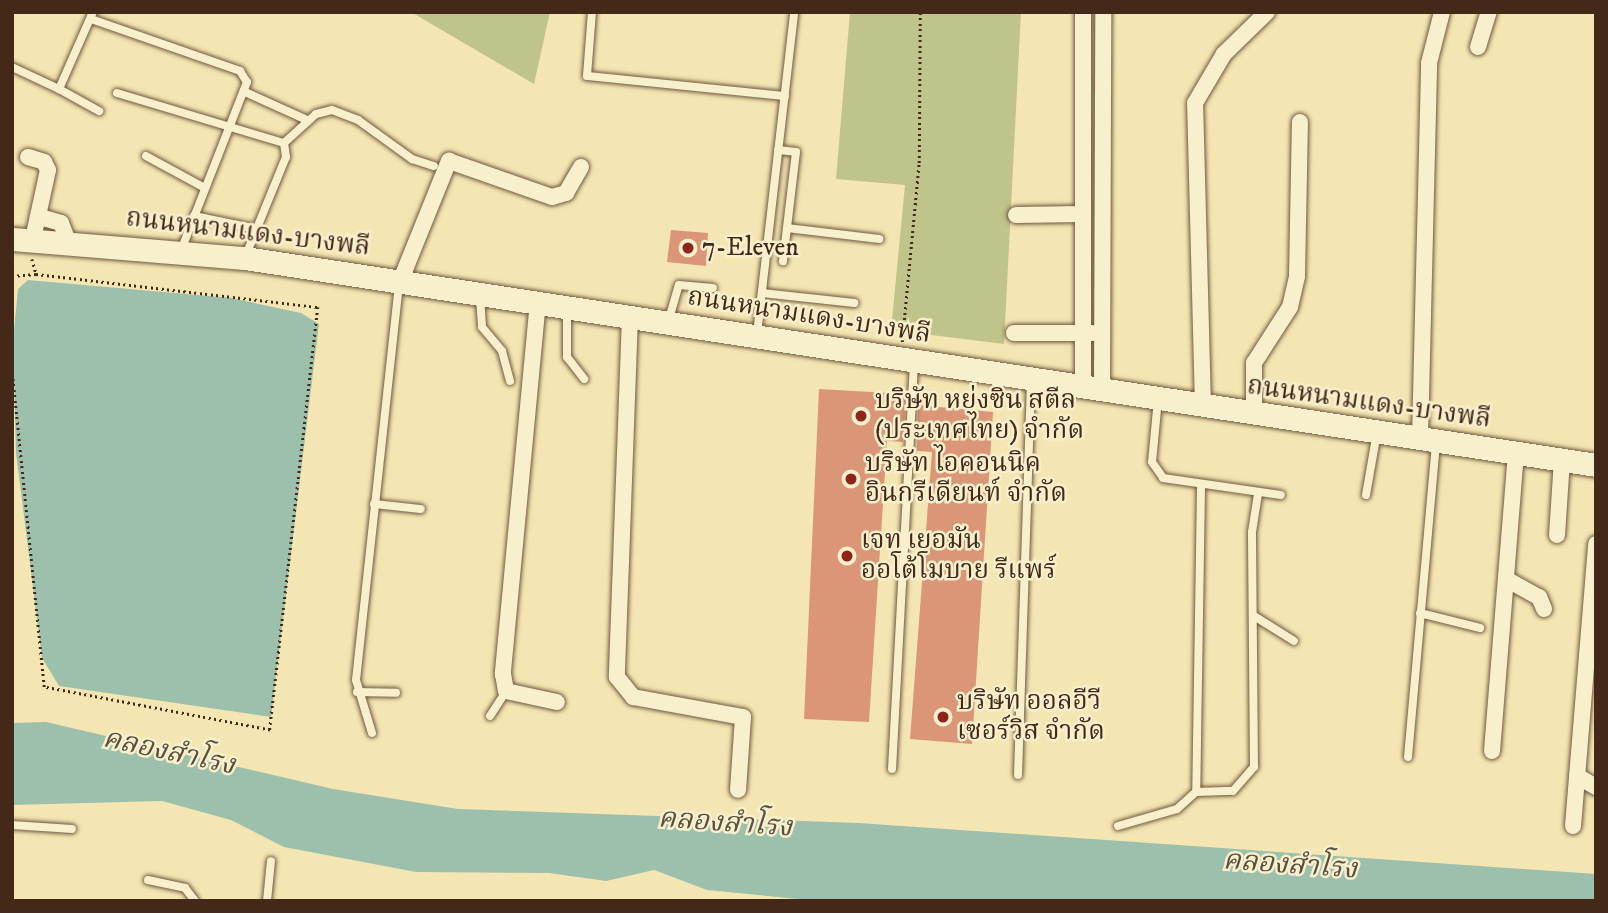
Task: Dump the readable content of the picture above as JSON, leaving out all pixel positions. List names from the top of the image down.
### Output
{
  "streets": {
    "main road": ["ถนนหนามแดง-บางพลี"]
  },
  "water": ["คลองสำโรง"],
  "places": [
    "7-Eleven",
    "บริษัท หย่งซิน สตีล (ประเทศไทย) จํากัด",
    "บริษัท ไอคอนนิค อินกรีเดียนท์ จำกัด",
    "เจท เยอมัน ออโต้โมบาย รีแพร์",
    "บริษัท ออลอีวี เซอร์วิส จำกัด"
  ]
}
